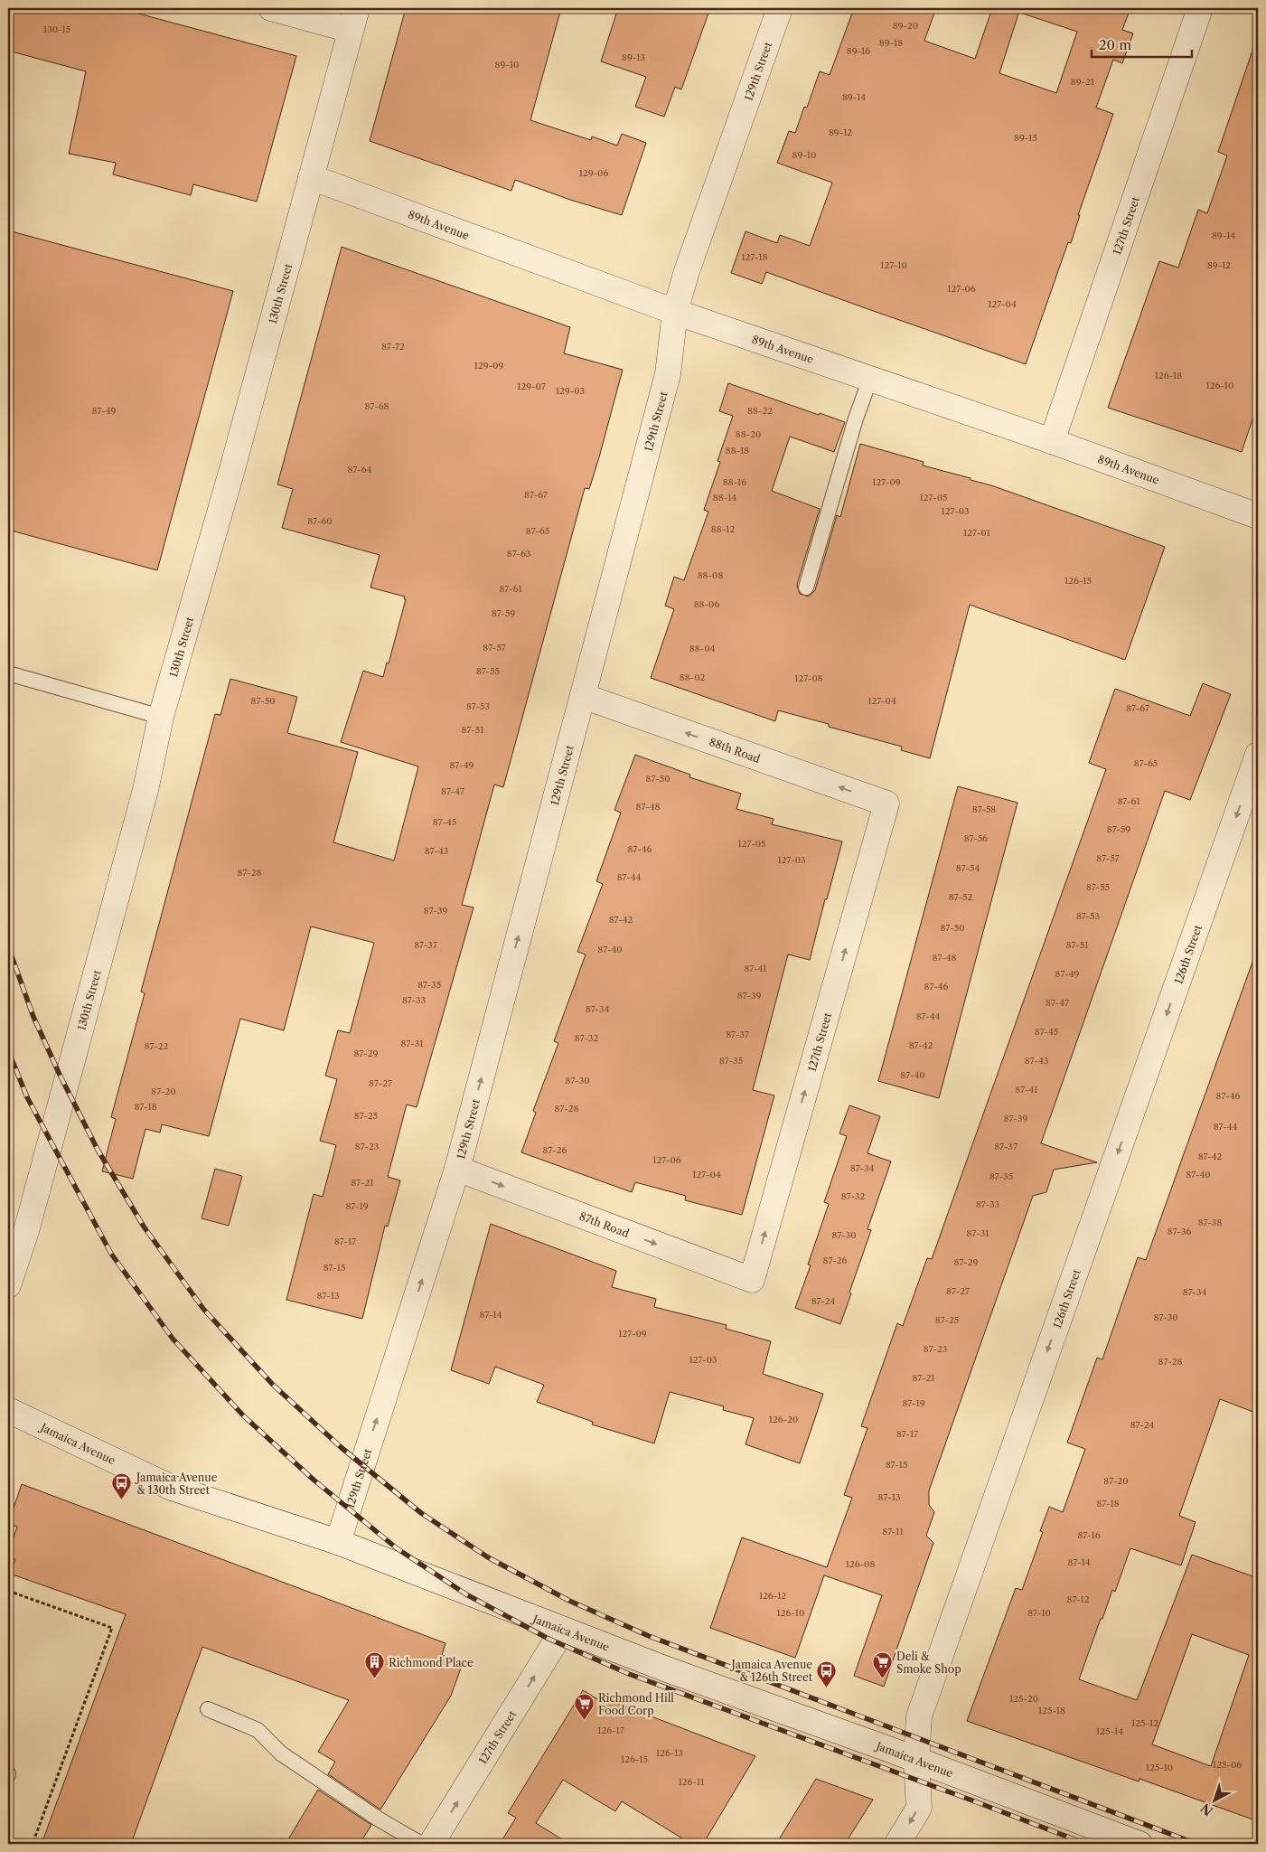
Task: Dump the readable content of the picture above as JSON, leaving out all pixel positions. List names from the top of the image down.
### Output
{
  "streets": {
    "street": [
      "129th Street",
      "89th Avenue",
      "127th Street",
      "130th Street",
      "88th Road",
      "126th Street",
      "87th Road",
      "Jamaica Avenue"
    ]
  },
  "crossings": [
    ["129th Street", "89th Avenue"],
    ["129th Street", "88th Road"],
    ["129th Street", "87th Road"],
    ["129th Street", "Jamaica Avenue"],
    ["89th Avenue", "127th Street"],
    ["89th Avenue", "130th Street"],
    ["127th Street", "88th Road"],
    ["127th Street", "87th Road"],
    ["127th Street", "Jamaica Avenue"],
    ["126th Street", "Jamaica Avenue"]
  ],
  "one_way": [
    "129th Street",
    "127th Street",
    "88th Road",
    "126th Street",
    "87th Road"
  ],
  "places": {
    "bus stop": ["Jamaica Avenue & 130th Street", "Jamaica Avenue & 126th Street"],
    "building": ["Richmond Place"],
    "supermarket": ["Deli & Smoke Shop", "Richmond Hill Food Corp"]
  },
  "house_numbers": [
    "89-20",
    "130-15",
    "89-18",
    "89-16",
    "89-13",
    "89-10",
    "89-21",
    "89-14",
    "89-12",
    "89-15",
    "89-10",
    "129-06",
    "89-14",
    "127-18",
    "127-10",
    "89-12",
    "127-06",
    "127-04",
    "87-72",
    "129-09",
    "126-18",
    "126-10",
    "129-07",
    "129-03",
    "87-68",
    "87-49",
    "88-22",
    "88-20",
    "88-18",
    "87-64",
    "88-16",
    "127-09",
    "87-67",
    "88-14",
    "127-05",
    "127-03",
    "87-60",
    "88-12",
    "87-65",
    "127-01",
    "87-63",
    "88-08",
    "126-15",
    "87-61",
    "88-06",
    "87-59",
    "87-57",
    "88-04",
    "87-55",
    "88-02",
    "127-08",
    "87-50",
    "127-04",
    "87-53",
    "87-67",
    "87-51",
    "87-65",
    "87-49",
    "87-50",
    "87-47",
    "87-61",
    "87-48",
    "87-58",
    "87-45",
    "87-59",
    "87-56",
    "127-05",
    "87-46",
    "87-43",
    "87-57",
    "127-03",
    "87-54",
    "87-28",
    "87-44",
    "87-55",
    "87-52",
    "87-39",
    "87-53",
    "87-42",
    "87-50",
    "87-37",
    "87-51",
    "87-40",
    "87-48",
    "87-41",
    "87-49",
    "87-35",
    "87-46",
    "87-39",
    "87-33",
    "87-47",
    "87-34",
    "87-44",
    "87-45",
    "87-37",
    "87-32",
    "87-31",
    "87-42",
    "87-22",
    "87-29",
    "87-35",
    "87-43",
    "87-40",
    "87-30",
    "87-27",
    "87-41",
    "87-20",
    "87-46",
    "87-18",
    "87-28",
    "87-25",
    "87-39",
    "87-44",
    "87-23",
    "87-37",
    "87-26",
    "87-42",
    "127-06",
    "87-34",
    "127-04",
    "87-40",
    "87-35",
    "87-21",
    "87-32",
    "87-33",
    "87-19",
    "87-38",
    "87-36",
    "87-31",
    "87-30",
    "87-17",
    "87-26",
    "87-29",
    "87-15",
    "87-27",
    "87-34",
    "87-13",
    "87-24",
    "87-14",
    "87-30",
    "87-25",
    "127-09",
    "87-23",
    "127-03",
    "87-28",
    "87-21",
    "87-19",
    "126-20",
    "87-24",
    "87-17",
    "87-15",
    "87-20",
    "87-13",
    "87-18",
    "87-11",
    "87-16",
    "87-14",
    "126-08",
    "126-12",
    "87-12",
    "126-10",
    "87-10",
    "125-20",
    "125-18",
    "125-12",
    "126-17",
    "125-14",
    "126-13",
    "126-15",
    "125-06",
    "125-10",
    "126-11"
  ],
  "scale_bar": "20 m",
  "north": "bottom left"
}
